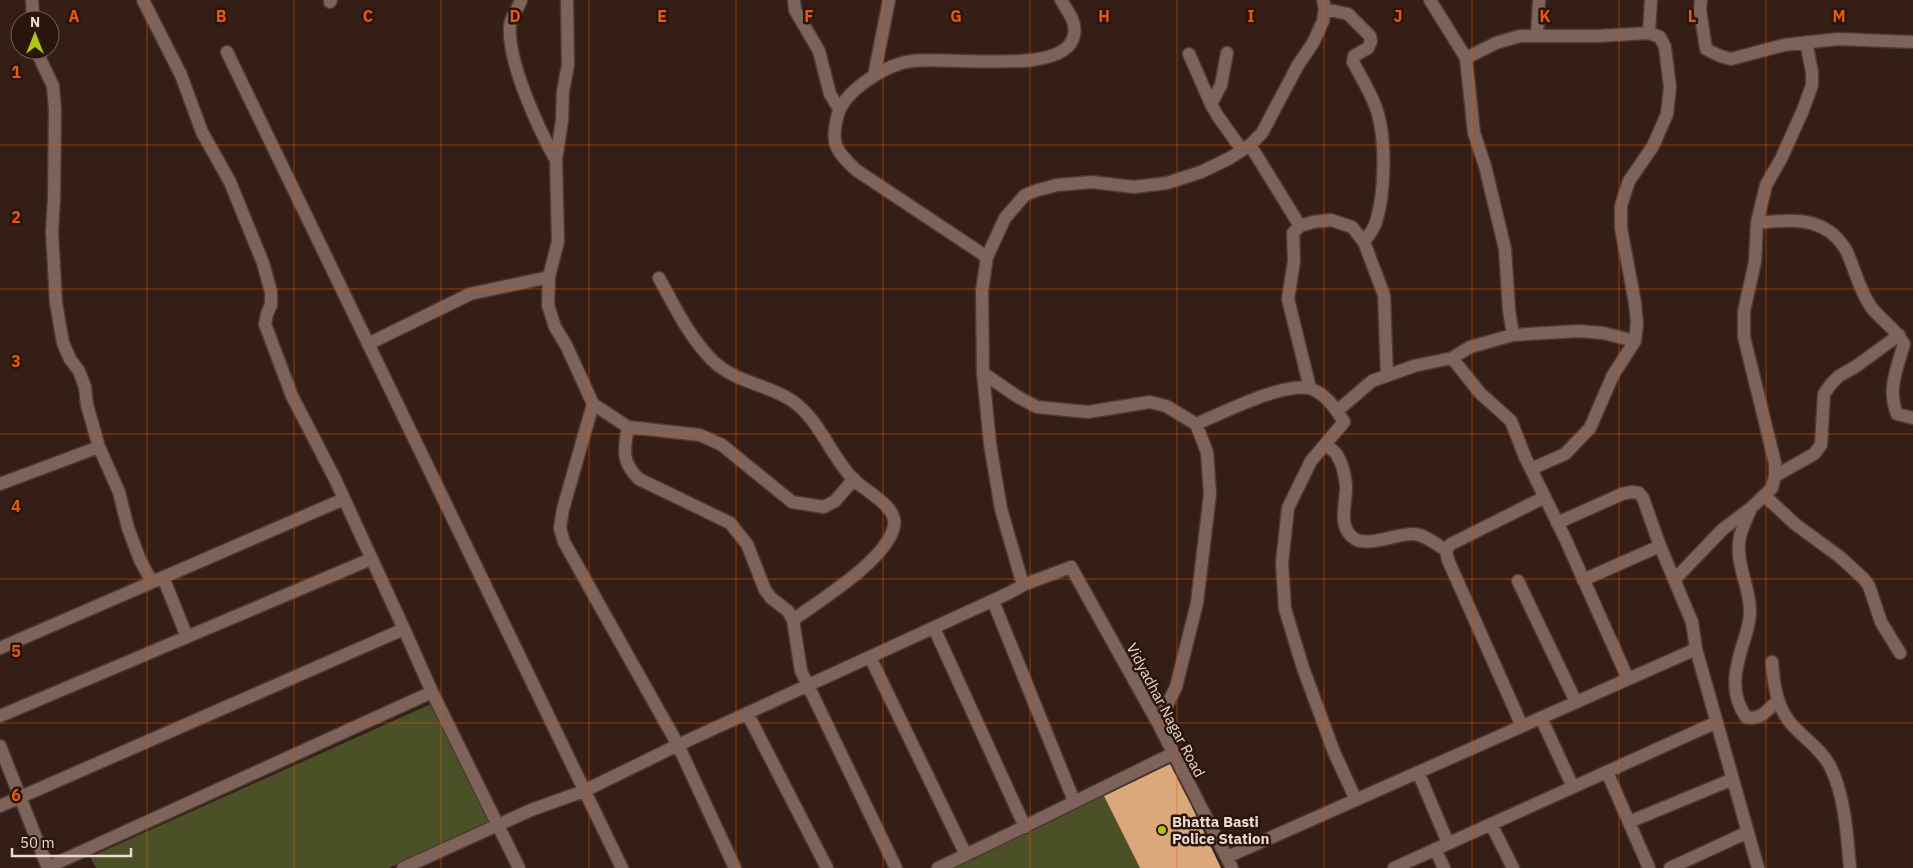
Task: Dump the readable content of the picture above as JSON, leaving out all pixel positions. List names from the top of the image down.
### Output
{
  "streets": {
    "street": ["Vidyadhar Nagar Road"]
  },
  "places": ["Bhatta Basti Police Station"],
  "scale_bar": "50 m",
  "north": "top",
  "grid": {
    "columns": [
      "A",
      "B",
      "C",
      "D",
      "E",
      "F",
      "G",
      "H",
      "I",
      "J",
      "K",
      "L",
      "M"
    ],
    "rows": [
      "1",
      "2",
      "3",
      "4",
      "5",
      "6"
    ]
  }
}
